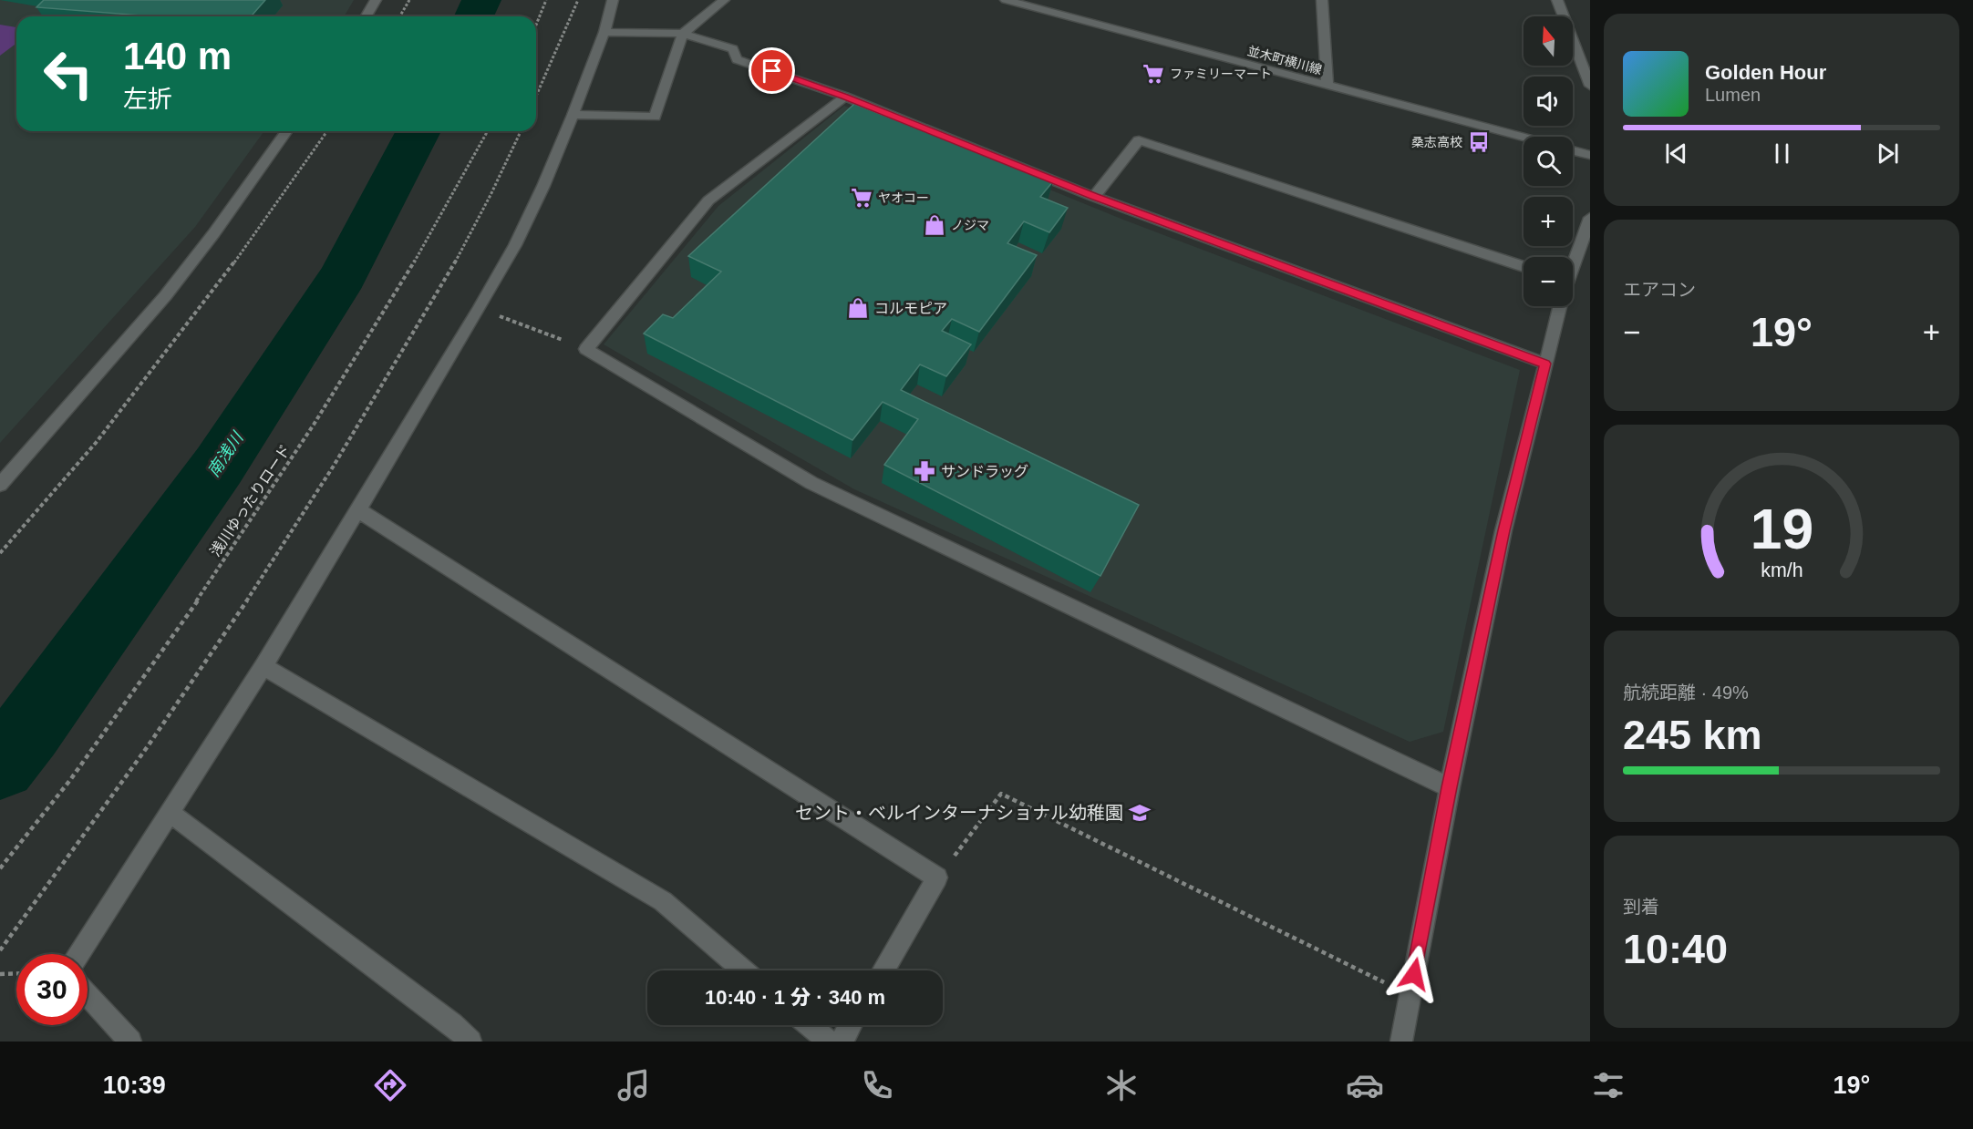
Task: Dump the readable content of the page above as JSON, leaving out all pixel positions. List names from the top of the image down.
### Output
{
  "streets": {
    "street": ["並木町横川線"],
    "path": ["浅川ゆったりロード"]
  },
  "water": ["南浅川"],
  "places": {
    "supermarket": ["ファミリーマート", "ヤオコー"],
    "bus stop": ["桑志高校"],
    "shop": ["ノジマ", "コルモピア"],
    "pharmacy": ["サンドラッグ"],
    "school or university": ["セント・ベルインターナショナル幼稚園"]
  },
  "north": "top",
  "page": {
    "map_buttons": ["+", "−"],
    "turn": ["140 m", "左折"],
    "song": ["Golden Hour", "Lumen"],
    "tile": [
      "エアコン",
      ["航続距離 · 49%", "245 km"],
      ["到着", "10:40"]
    ],
    "heat": ["−", "19°", "+"],
    "limit": "30",
    "trip": "10:40 · 1 分 · 340 m",
    "tabs": ["10:39", "19°"],
    "gauge": ["19", "km/h"]
  }
}
